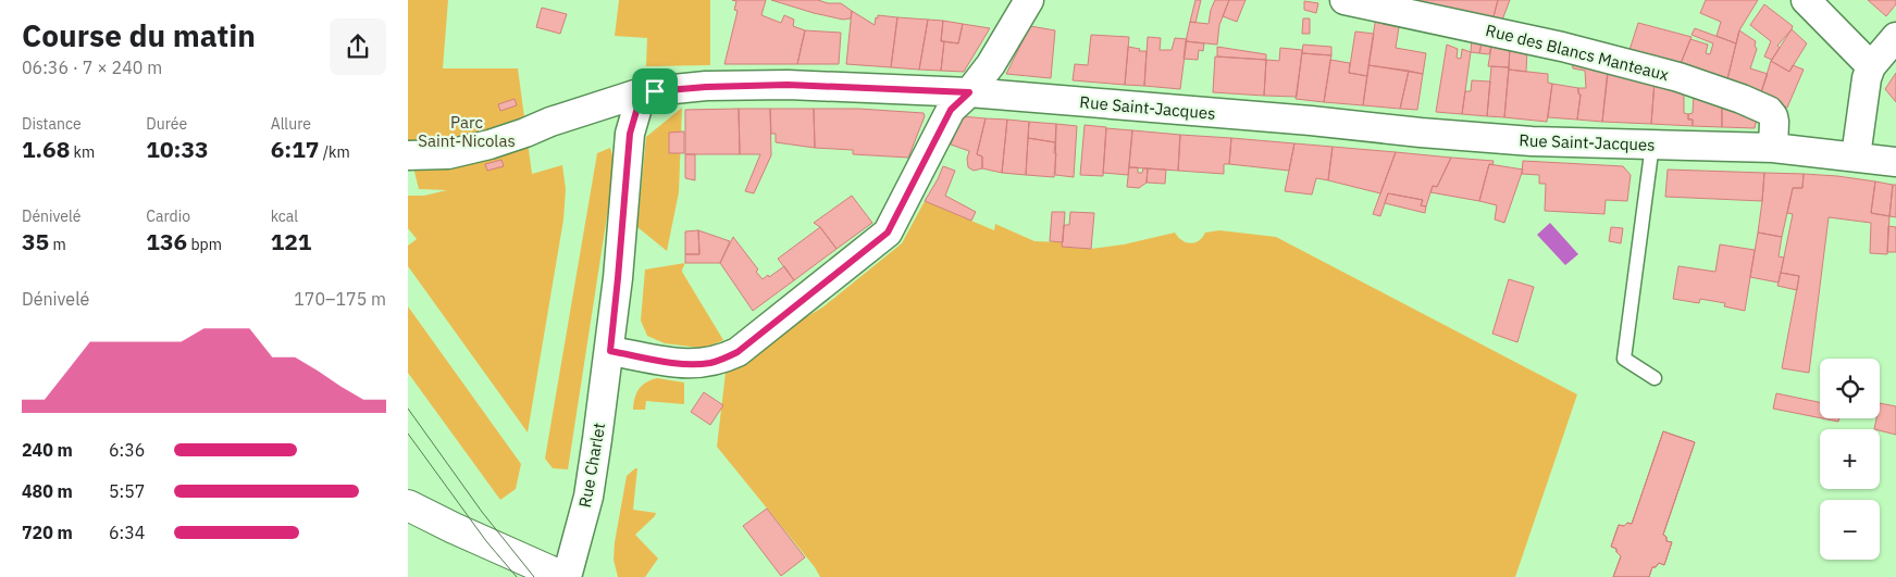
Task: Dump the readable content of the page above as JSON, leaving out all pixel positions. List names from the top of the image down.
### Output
{
  "streets": {
    "street": ["Rue des Blancs Manteaux", "Rue Saint-Jacques", "Rue Charlet"]
  },
  "crossings": [
    ["Rue des Blancs Manteaux", "Rue Saint-Jacques"],
    ["Rue Saint-Jacques", "Rue Charlet"]
  ],
  "parks": ["Parc Saint-Nicolas"],
  "page": {
    "heading": ["Course du matin", "06:36 · 7 × 240 m"],
    "stats": [
      ["Distance", "1.68 km"],
      ["Durée", "10:33"],
      ["Allure", "6:17 /km"],
      ["Dénivelé", "35 m"],
      ["Cardio", "136 bpm"],
      ["kcal", "121"]
    ],
    "chart": ["Dénivelé", "170–175 m"],
    "map_buttons": ["+", "−"],
    "list": [
      {
        "name": "240 m",
        "note": "6:36"
      },
      {
        "name": "480 m",
        "note": "5:57"
      },
      {
        "name": "720 m",
        "note": "6:34"
      }
    ]
  }
}
